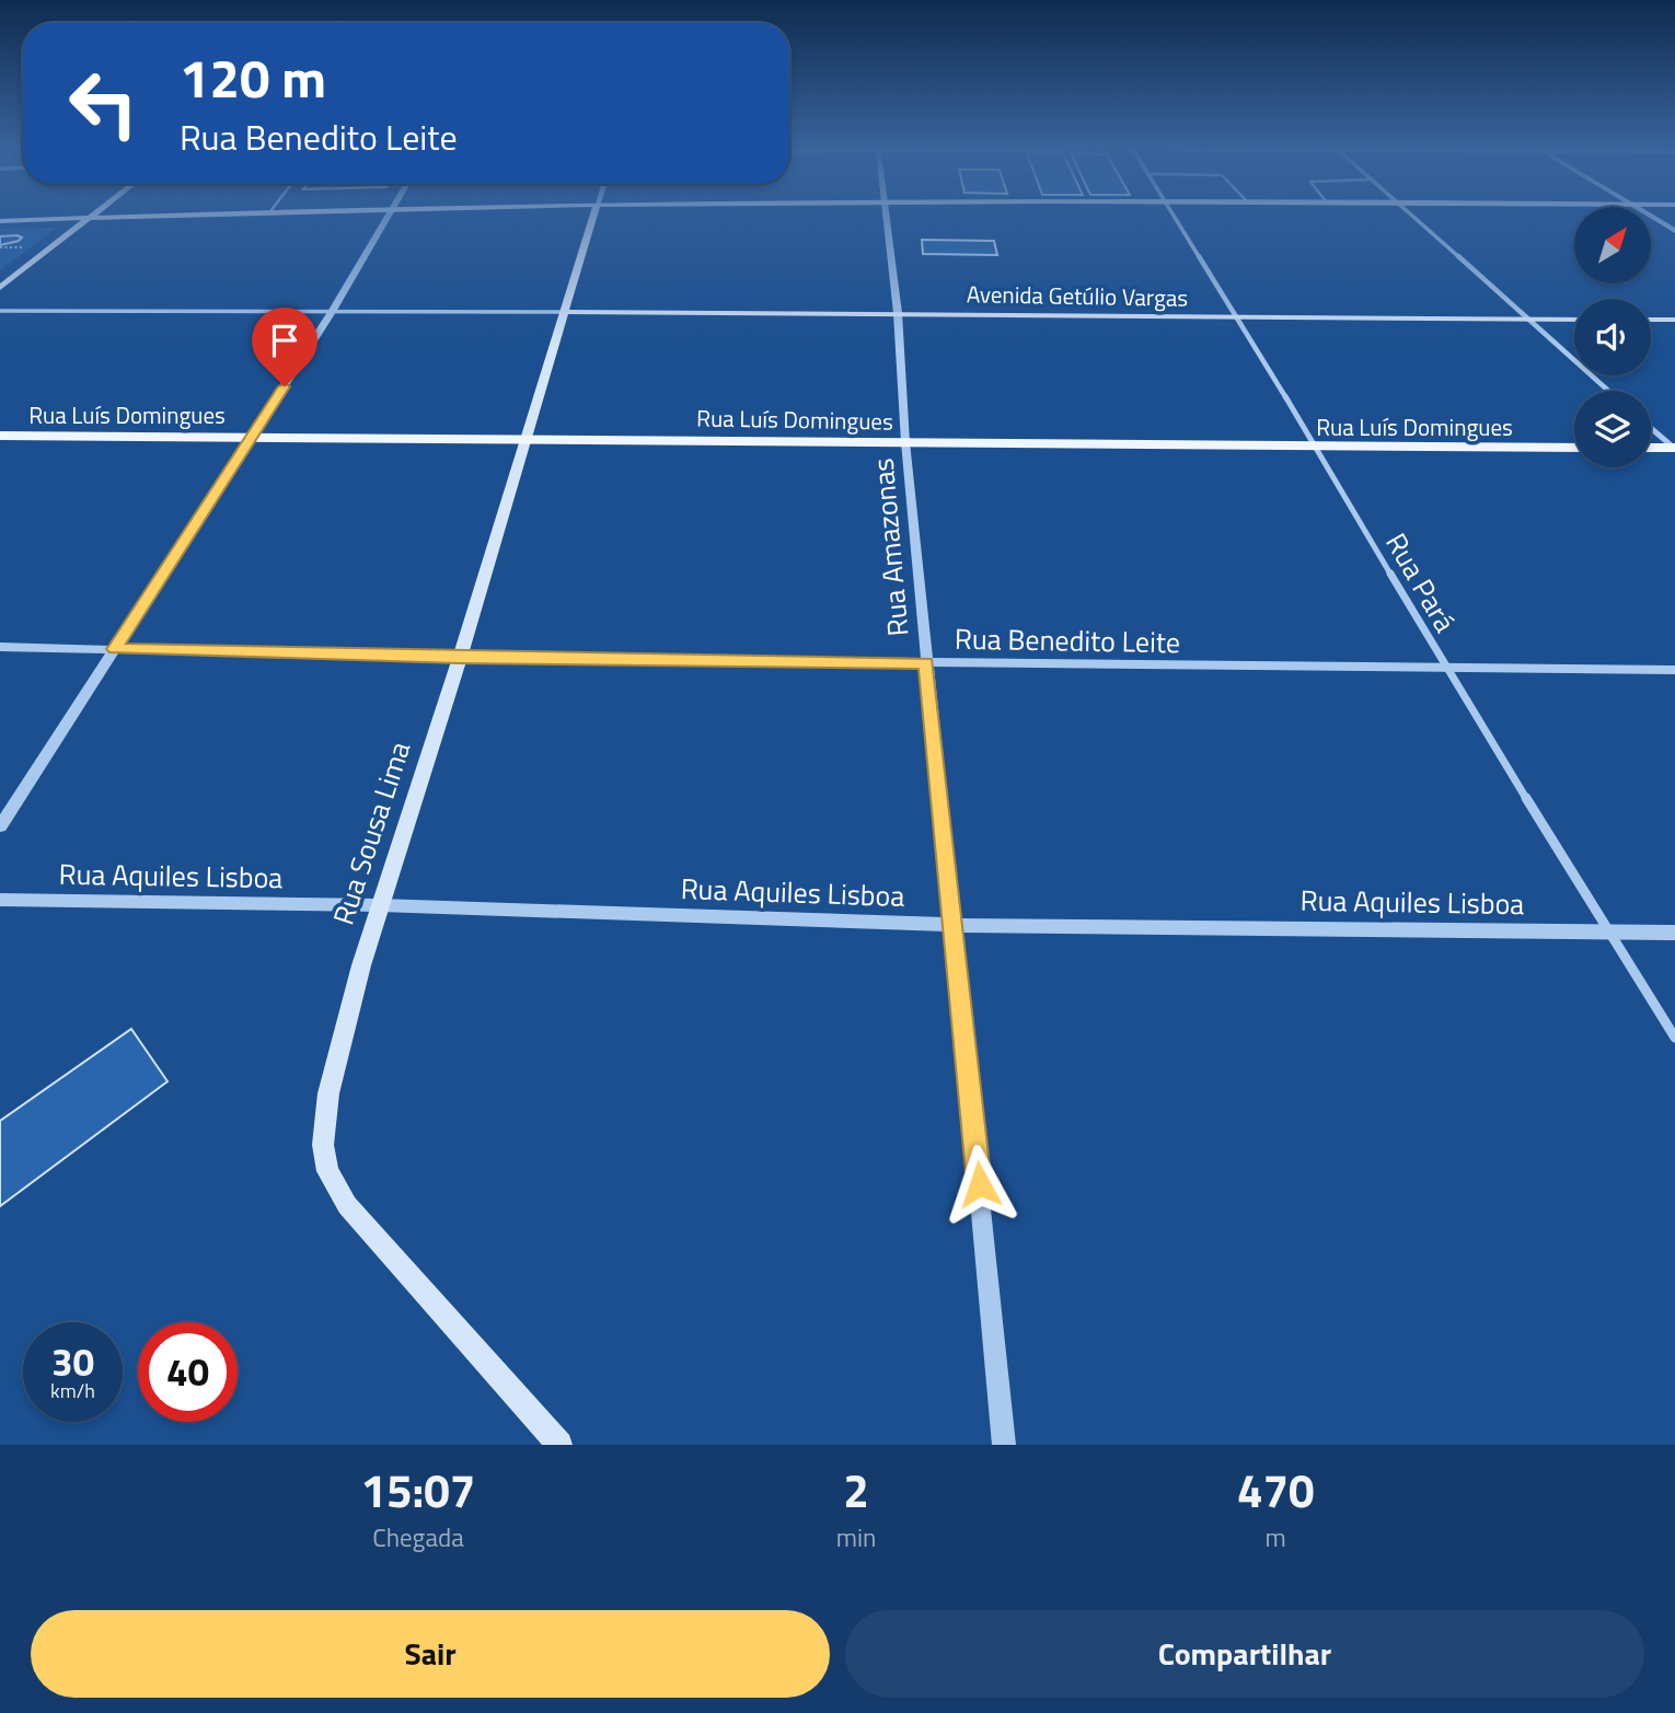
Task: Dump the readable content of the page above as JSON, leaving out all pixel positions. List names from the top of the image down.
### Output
{
  "streets": {
    "main road": ["Avenida Getúlio Vargas", "Rua Luís Domingues", "Rua Sousa Lima"],
    "street": [
      "Rua Amazonas",
      "Rua Pará",
      "Rua Benedito Leite",
      "Rua Aquiles Lisboa"
    ]
  },
  "crossings": [
    ["Avenida Getúlio Vargas", "Rua Amazonas"],
    ["Avenida Getúlio Vargas", "Rua Pará"],
    ["Avenida Getúlio Vargas", "Rua Sousa Lima"],
    ["Rua Luís Domingues", "Rua Amazonas"],
    ["Rua Luís Domingues", "Rua Pará"],
    ["Rua Luís Domingues", "Rua Sousa Lima"],
    ["Rua Amazonas", "Rua Benedito Leite"],
    ["Rua Amazonas", "Rua Aquiles Lisboa"],
    ["Rua Pará", "Rua Benedito Leite"],
    ["Rua Pará", "Rua Aquiles Lisboa"],
    ["Rua Benedito Leite", "Rua Sousa Lima"],
    ["Rua Sousa Lima", "Rua Aquiles Lisboa"]
  ],
  "north": "top right",
  "page": {
    "turn": ["120 m", "Rua Benedito Leite"],
    "speed": "30 km/h",
    "limit": "40",
    "eta": [
      "15:07",
      "Chegada",
      "2",
      "min",
      "470",
      "m"
    ],
    "buttons": ["Sair", "Compartilhar"]
  }
}
